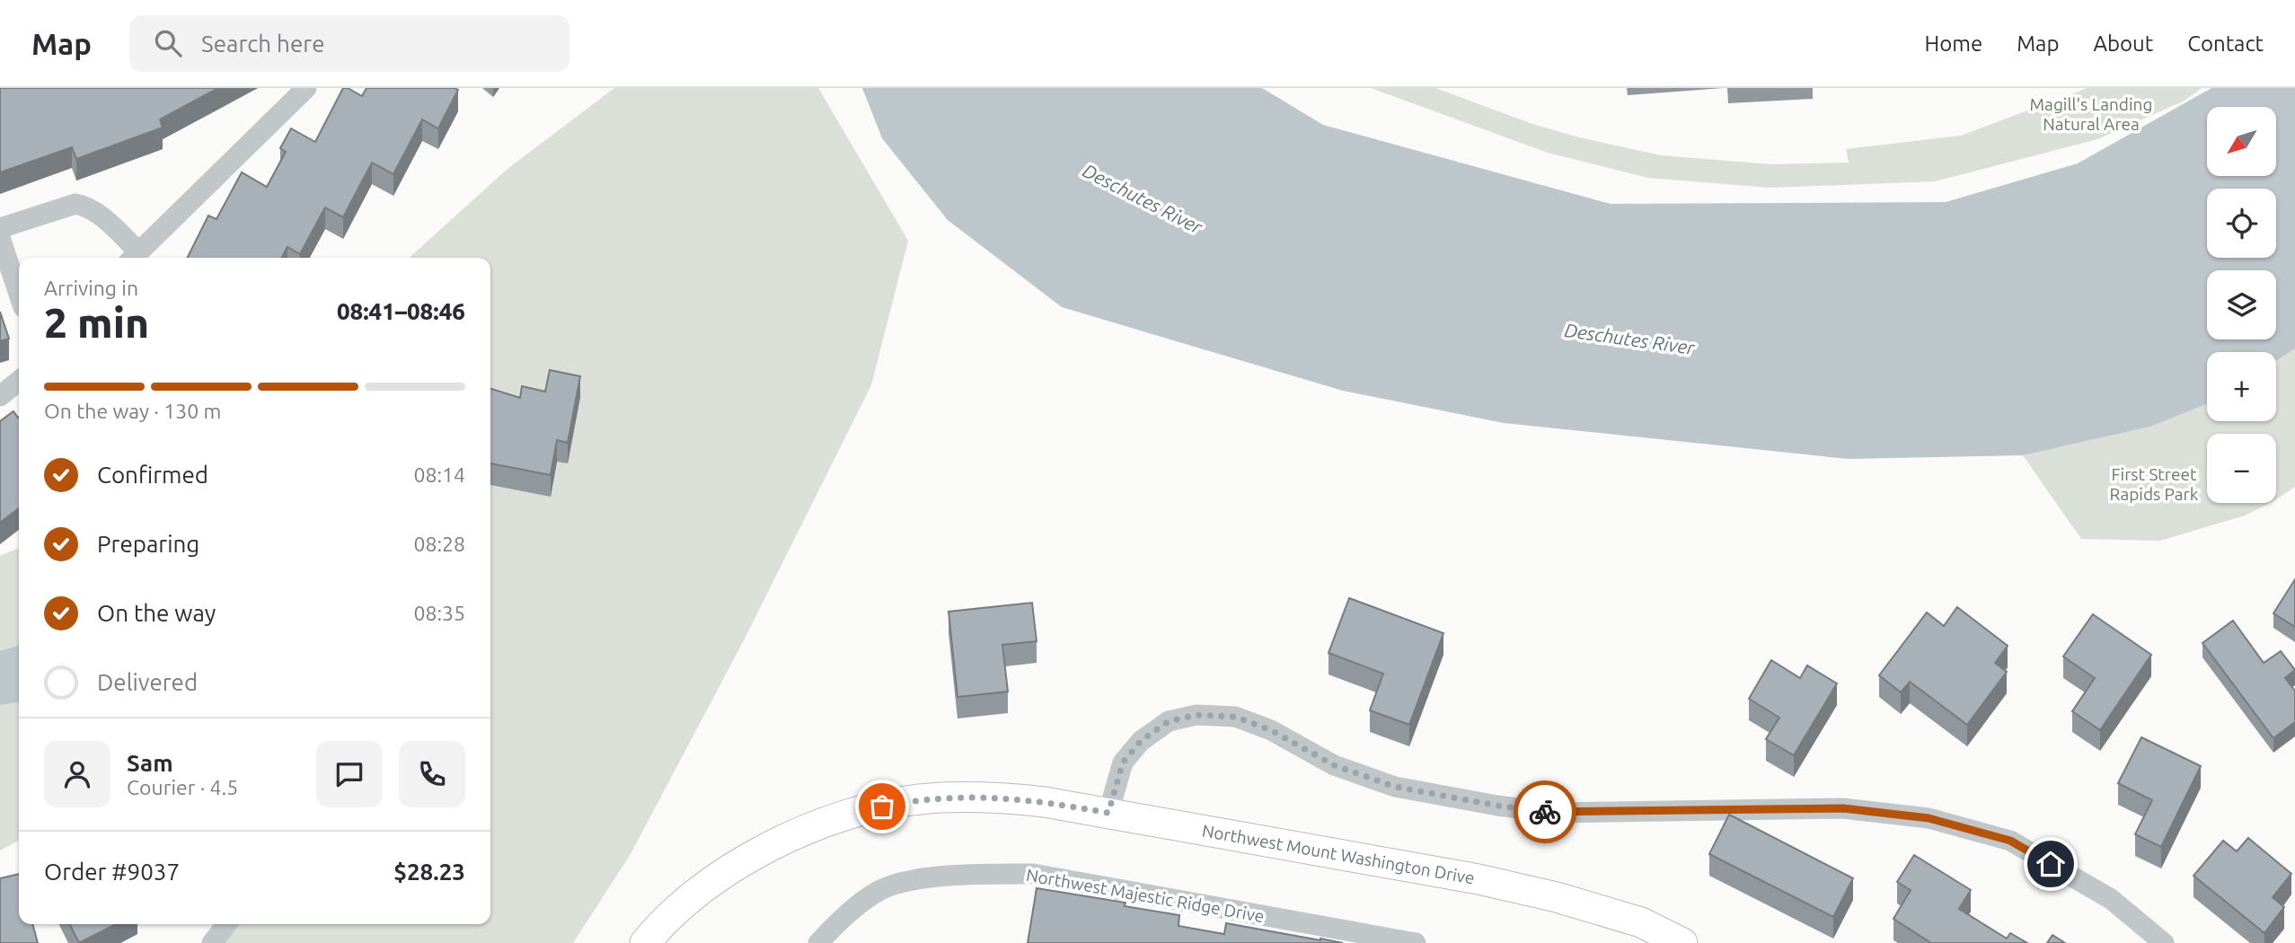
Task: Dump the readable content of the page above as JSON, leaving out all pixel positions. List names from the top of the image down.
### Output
{
  "streets": {
    "main road": ["Northwest Mount Washington Drive"],
    "street": ["Northwest Majestic Ridge Drive"]
  },
  "water": ["Deschutes River"],
  "parks": ["Magill's Landing Natural Area", "First Street Rapids Park"],
  "north": "bottom left",
  "page": {
    "header": "Map",
    "search": "Search here",
    "nav": [
      "Home",
      "Map",
      "About",
      "Contact"
    ],
    "map_buttons": ["+", "−"],
    "heading": ["2 min", "Arriving in", "08:41–08:46"],
    "panel": [
      "Sam",
      "Courier · 4.5",
      "Order #9037",
      "$28.23"
    ],
    "bar": "On the way · 130 m",
    "list": [
      ["Confirmed", "08:14"],
      ["Preparing", "08:28"],
      ["On the way", "08:35"],
      "Delivered"
    ]
  }
}
